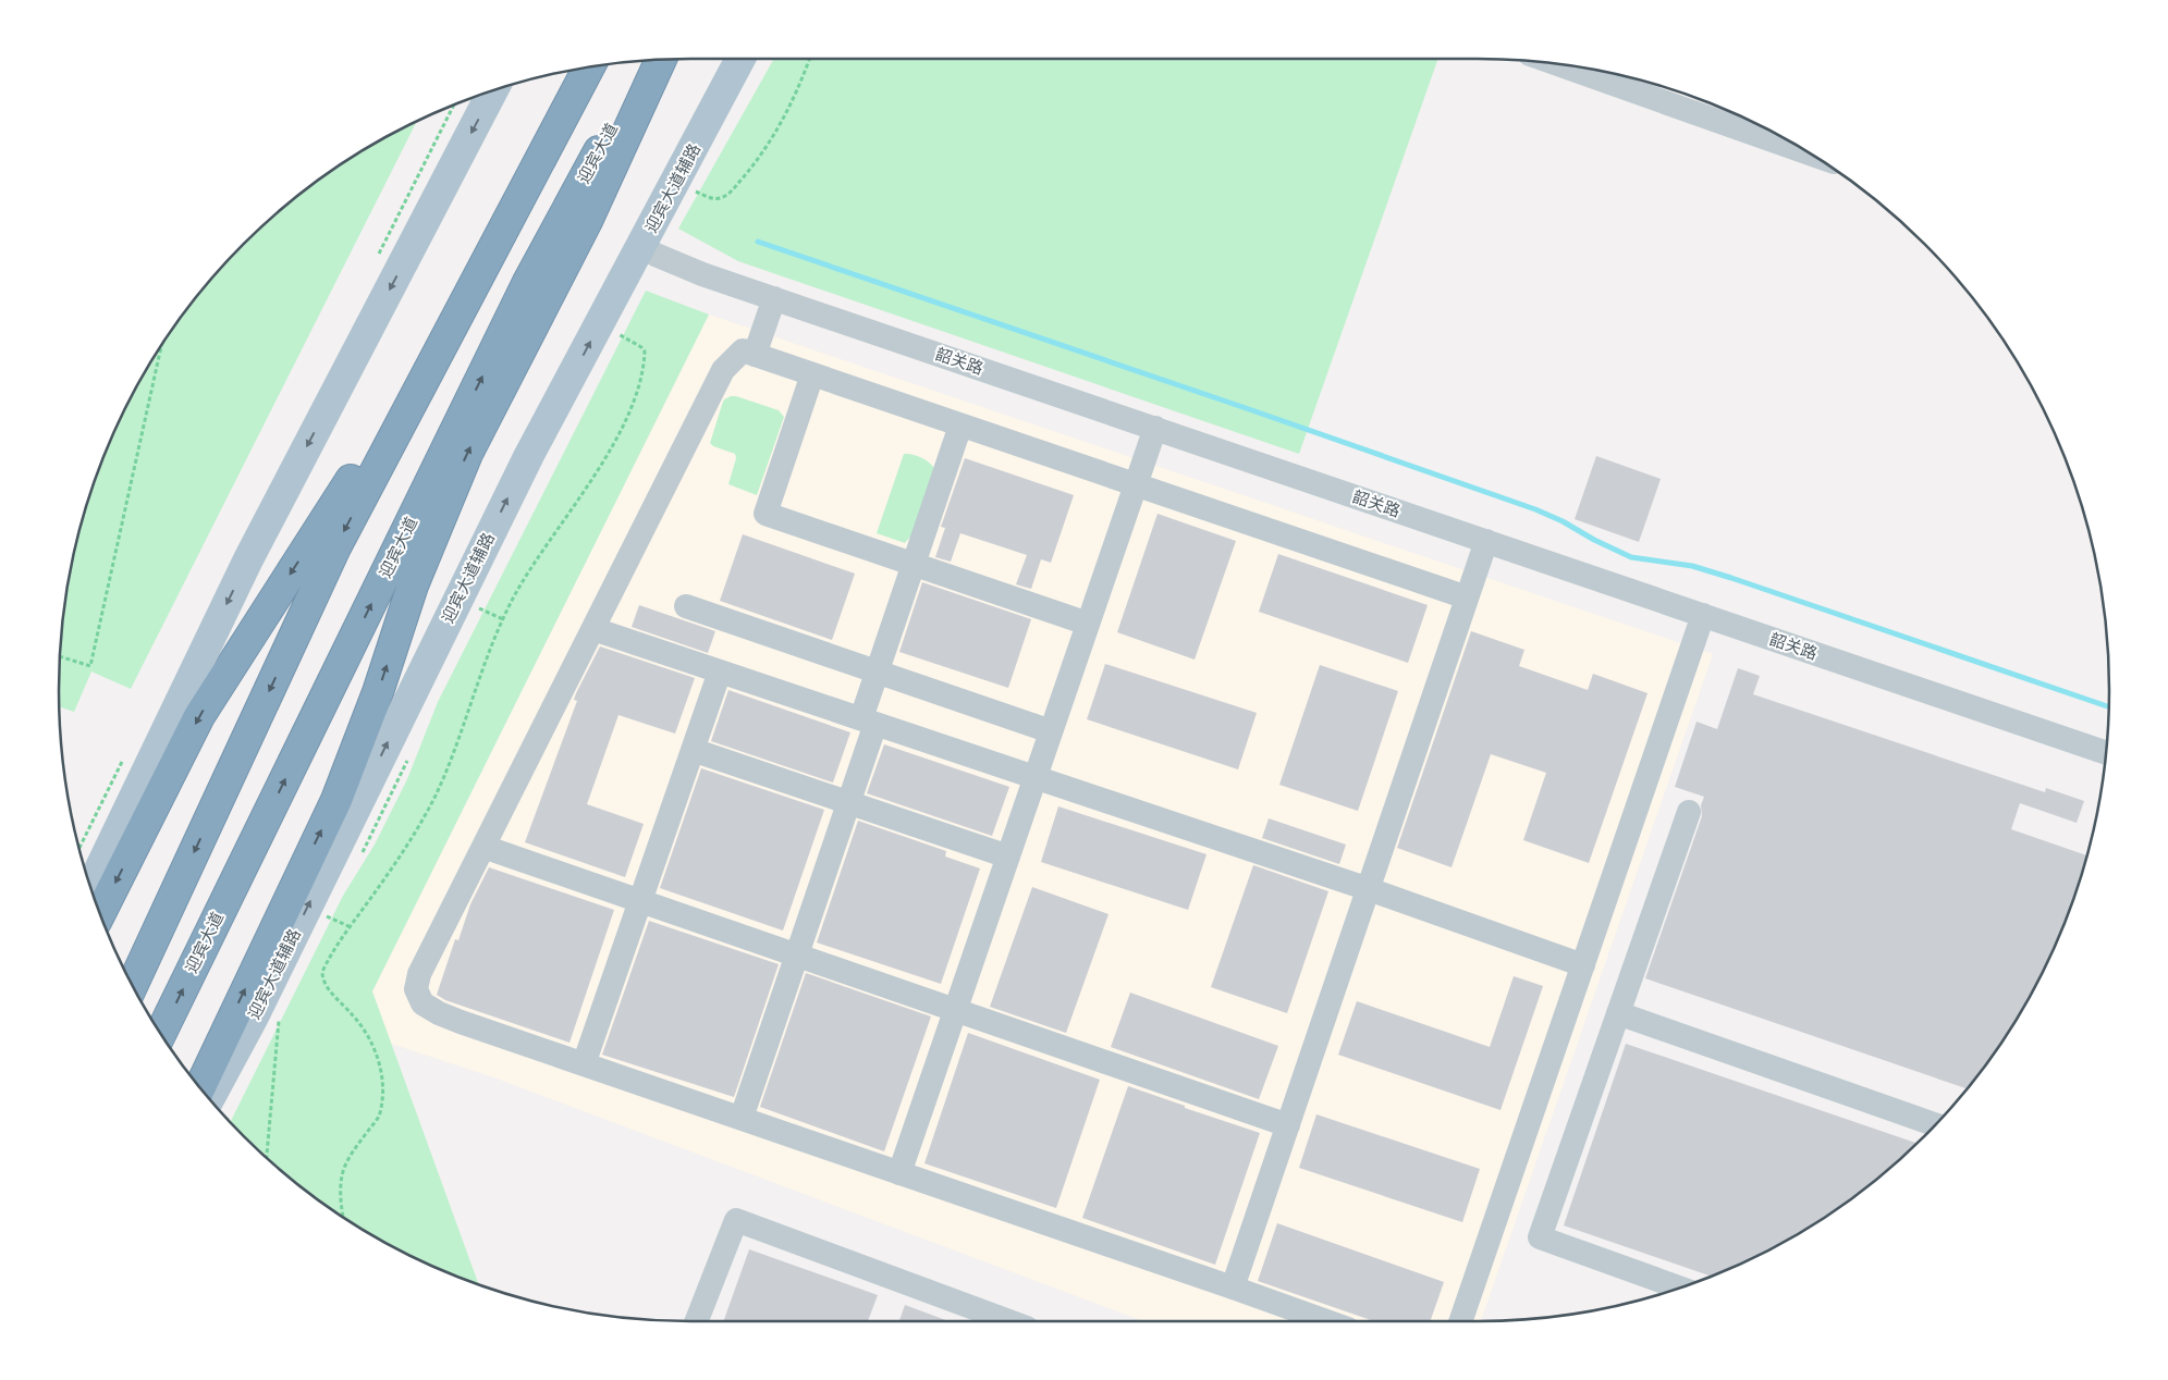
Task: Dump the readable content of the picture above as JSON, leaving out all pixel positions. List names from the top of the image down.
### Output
{
  "streets": {
    "highway": ["迎宾大道"],
    "main road": ["迎宾大道辅路"],
    "street": ["韶关路"]
  },
  "crossings": [
    ["迎宾大道辅路", "韶关路"]
  ]
}
